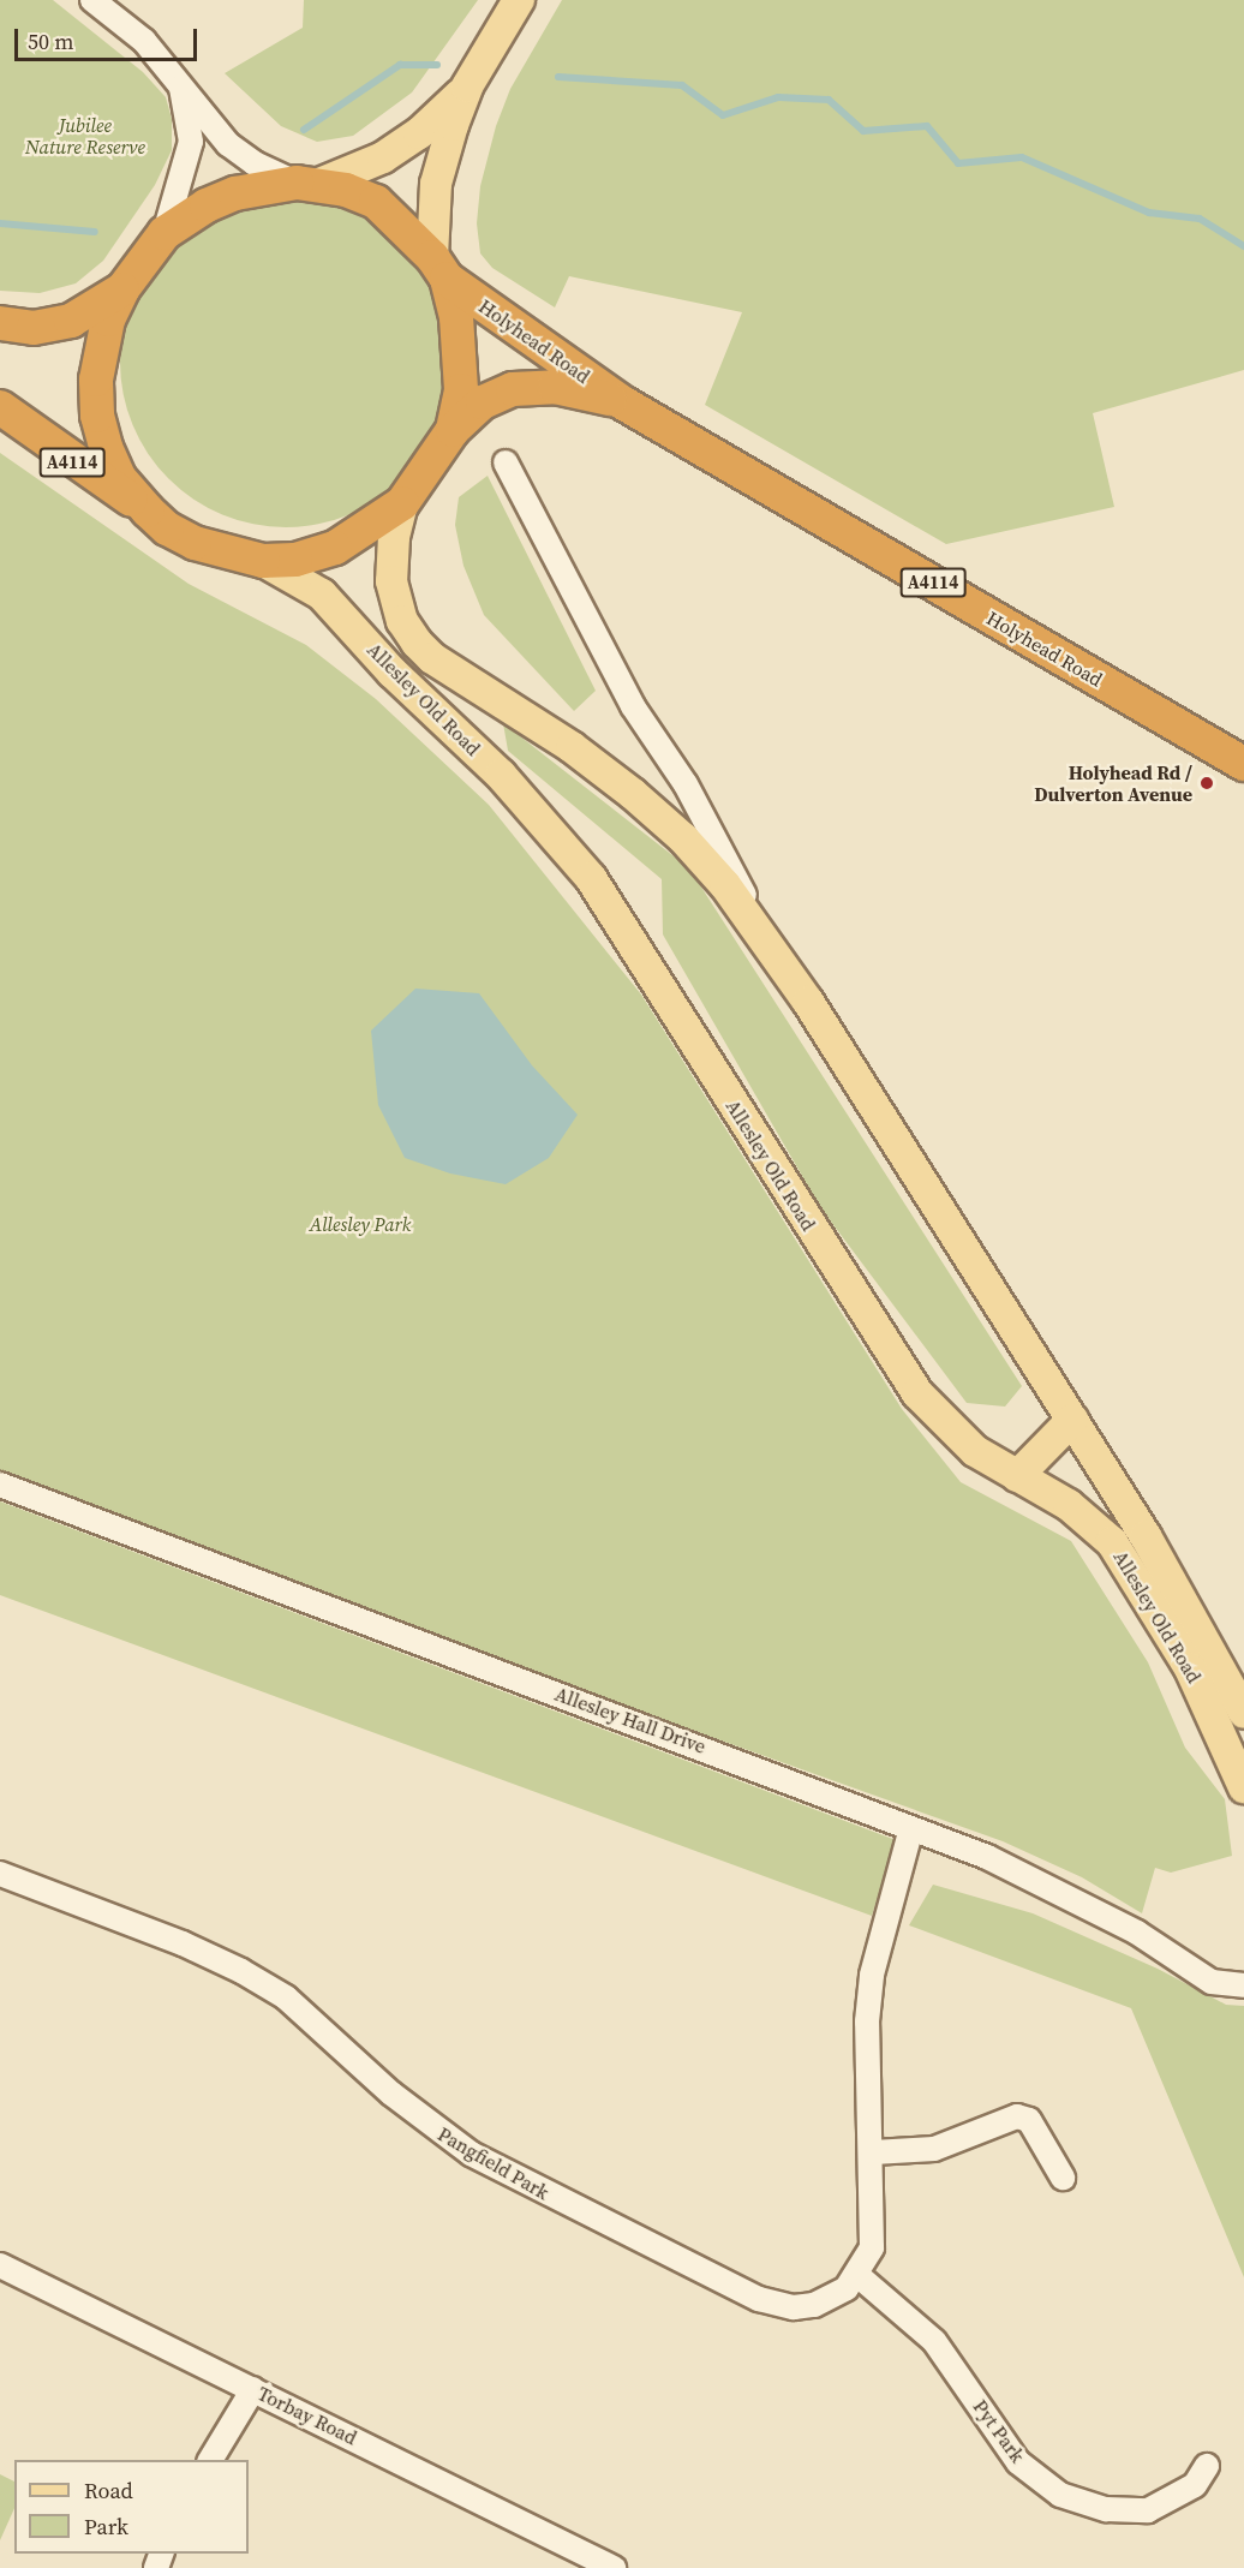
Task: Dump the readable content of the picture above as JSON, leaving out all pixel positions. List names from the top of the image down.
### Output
{
  "streets": {
    "highway": ["Holyhead Road", "A4114"],
    "main road": ["Allesley Old Road"],
    "street": [
      "Allesley Hall Drive",
      "Pangfield Park",
      "Torbay Road",
      "Pyt Park"
    ]
  },
  "crossings": [
    ["Holyhead Road", "Allesley Old Road"],
    ["Allesley Hall Drive", "Pangfield Park"],
    ["Pangfield Park", "Pyt Park"]
  ],
  "parks": ["Jubilee Nature Reserve", "Allesley Park"],
  "places": ["Holyhead Rd / Dulverton Avenue"],
  "legend": ["Road", "Park"],
  "scale_bar": "50 m"
}
